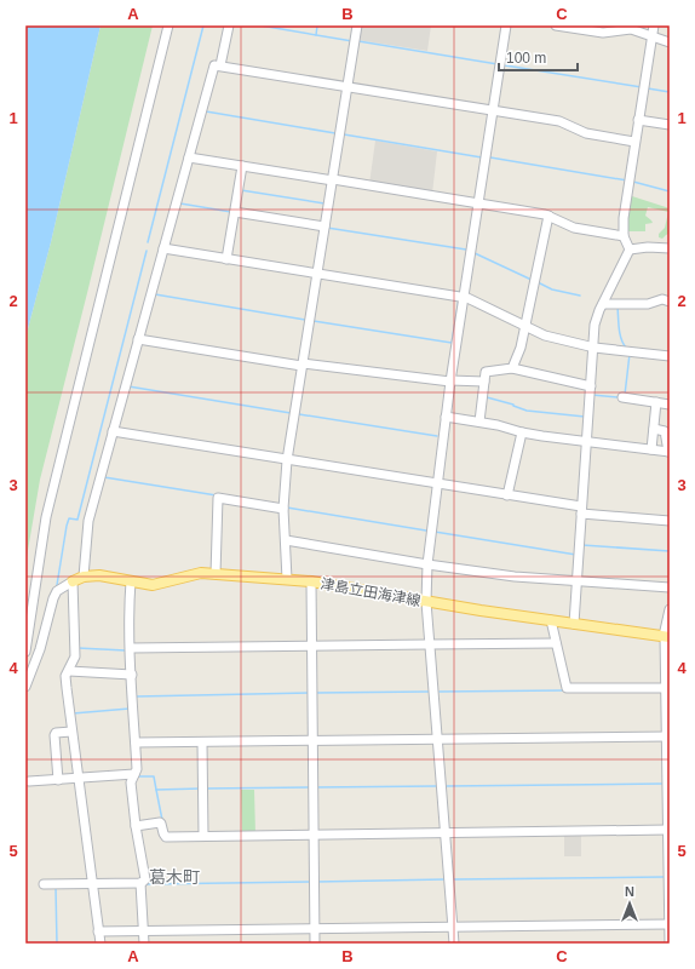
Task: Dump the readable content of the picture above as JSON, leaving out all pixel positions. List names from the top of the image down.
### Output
{
  "streets": {
    "main road": ["津島立田海津線"]
  },
  "districts": ["葛木町"],
  "scale_bar": "100 m",
  "north": "top",
  "grid": {
    "columns": ["A", "B", "C"],
    "rows": [
      "1",
      "2",
      "3",
      "4",
      "5"
    ]
  }
}
